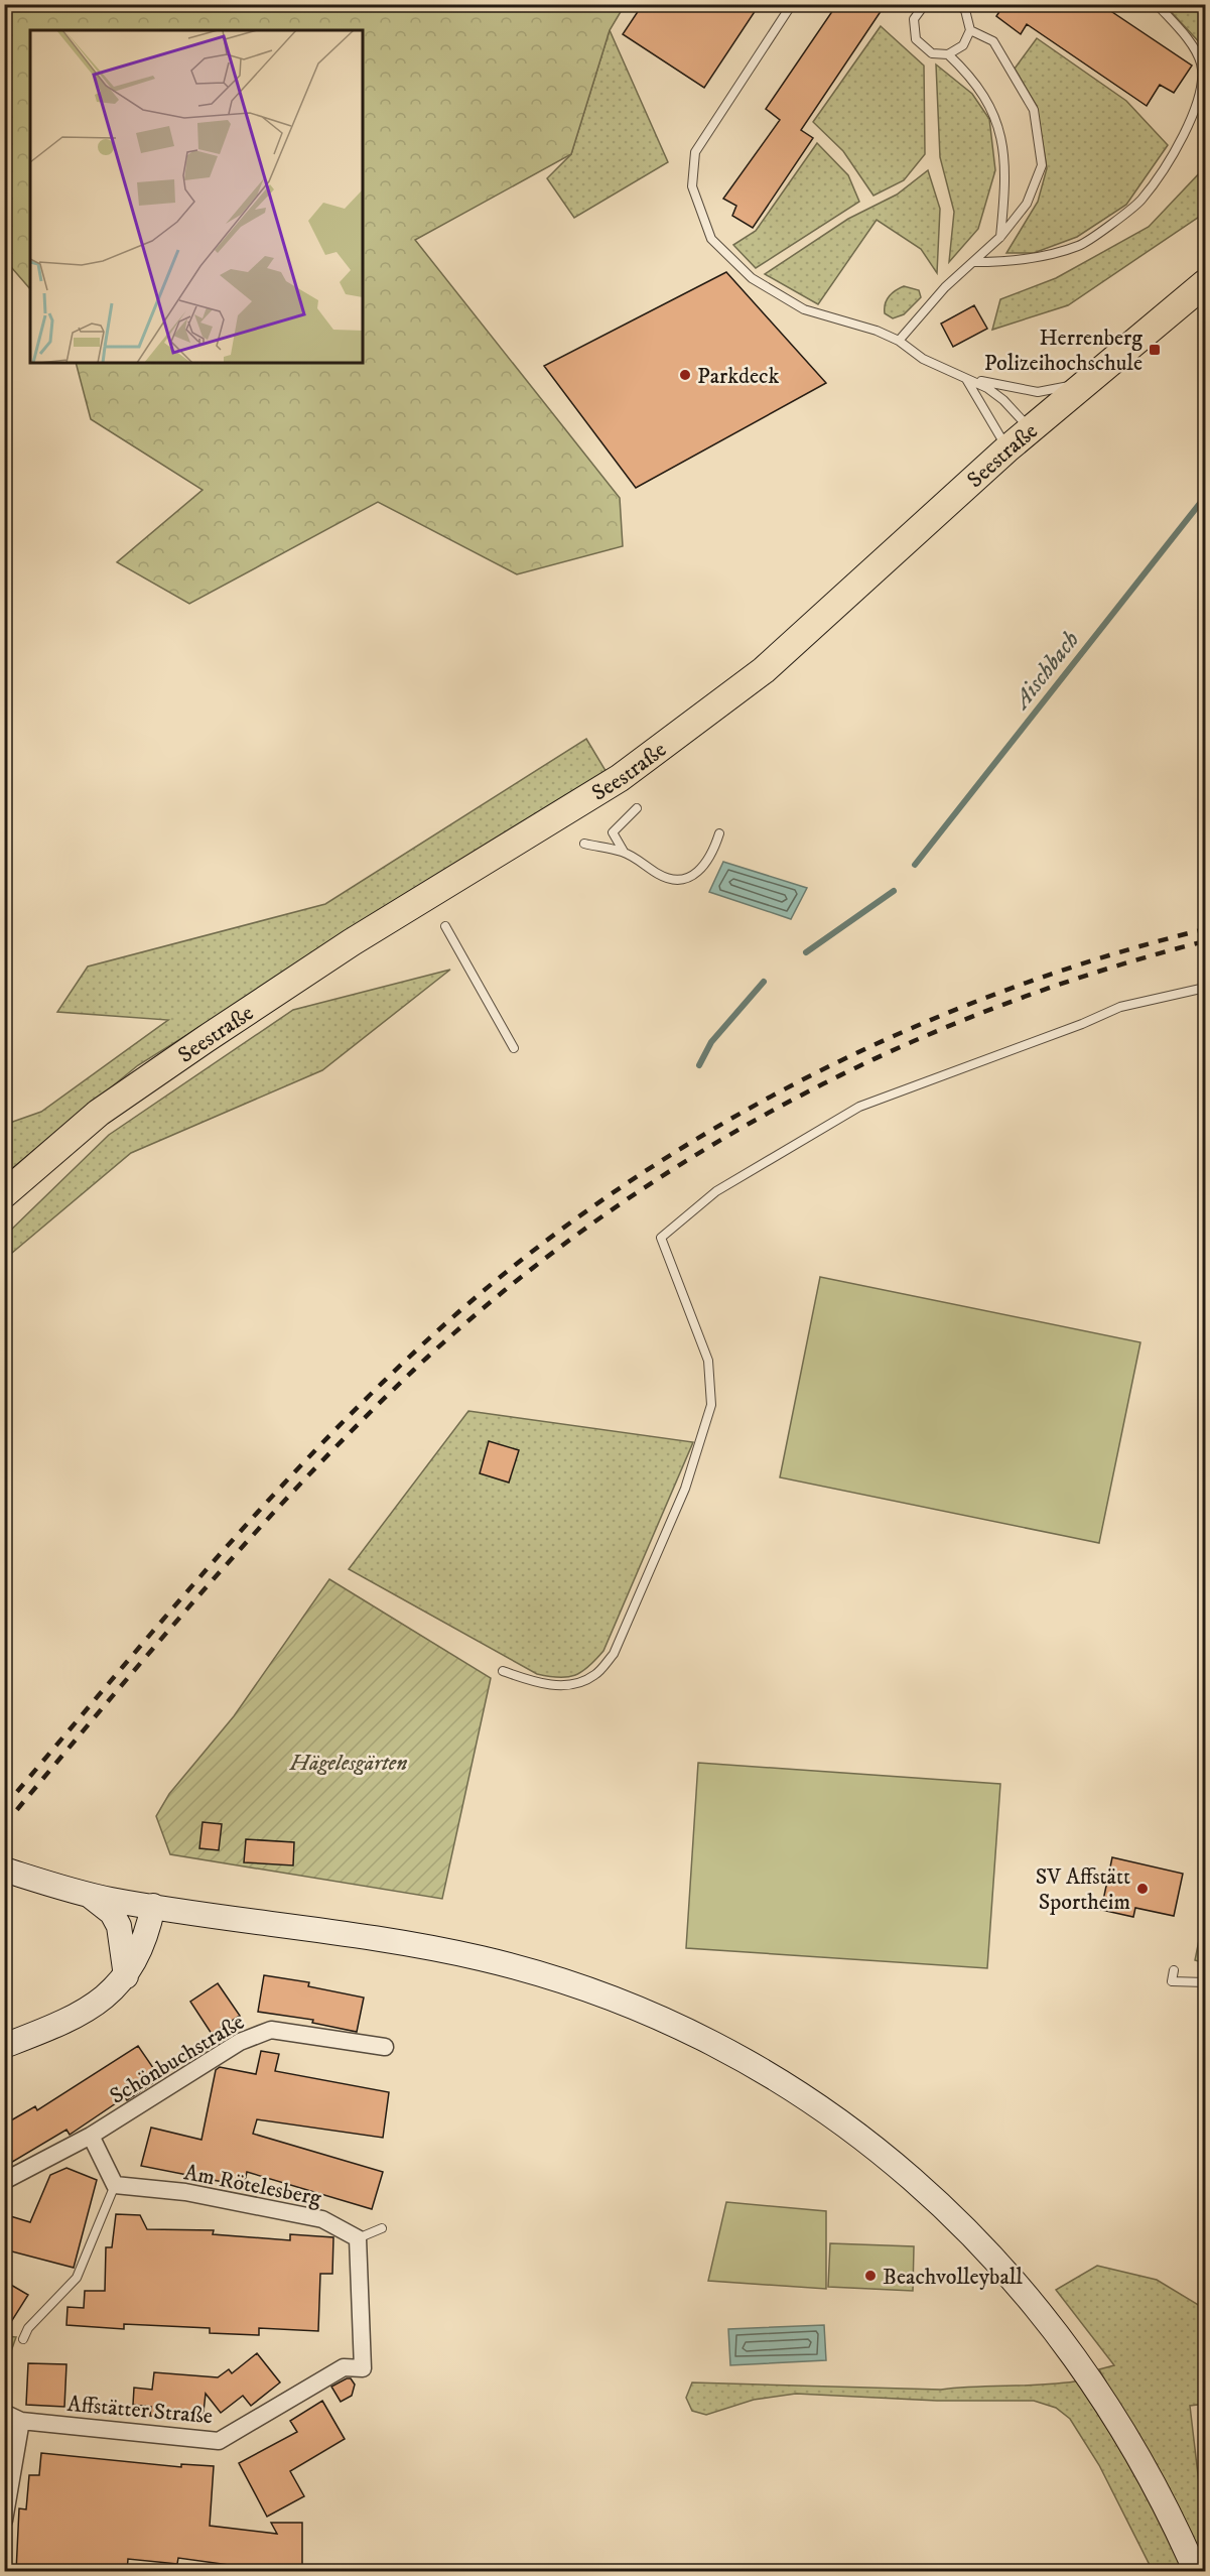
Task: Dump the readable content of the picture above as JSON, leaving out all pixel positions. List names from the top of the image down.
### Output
{
  "streets": {
    "main road": ["Seestraße"],
    "street": ["Schönbuchstraße", "Am Rötelesberg", "Affstätter Straße"]
  },
  "crossings": [
    ["Am Rötelesberg", "Affstätter Straße"]
  ],
  "water": ["Aischbach"],
  "parks": ["Hägelesgärten"],
  "places": {
    "transit": ["Herrenberg Polizeihochschule"],
    "other": ["Parkdeck", "SV Affstätt Sportheim", "Beachvolleyball"]
  }
}
